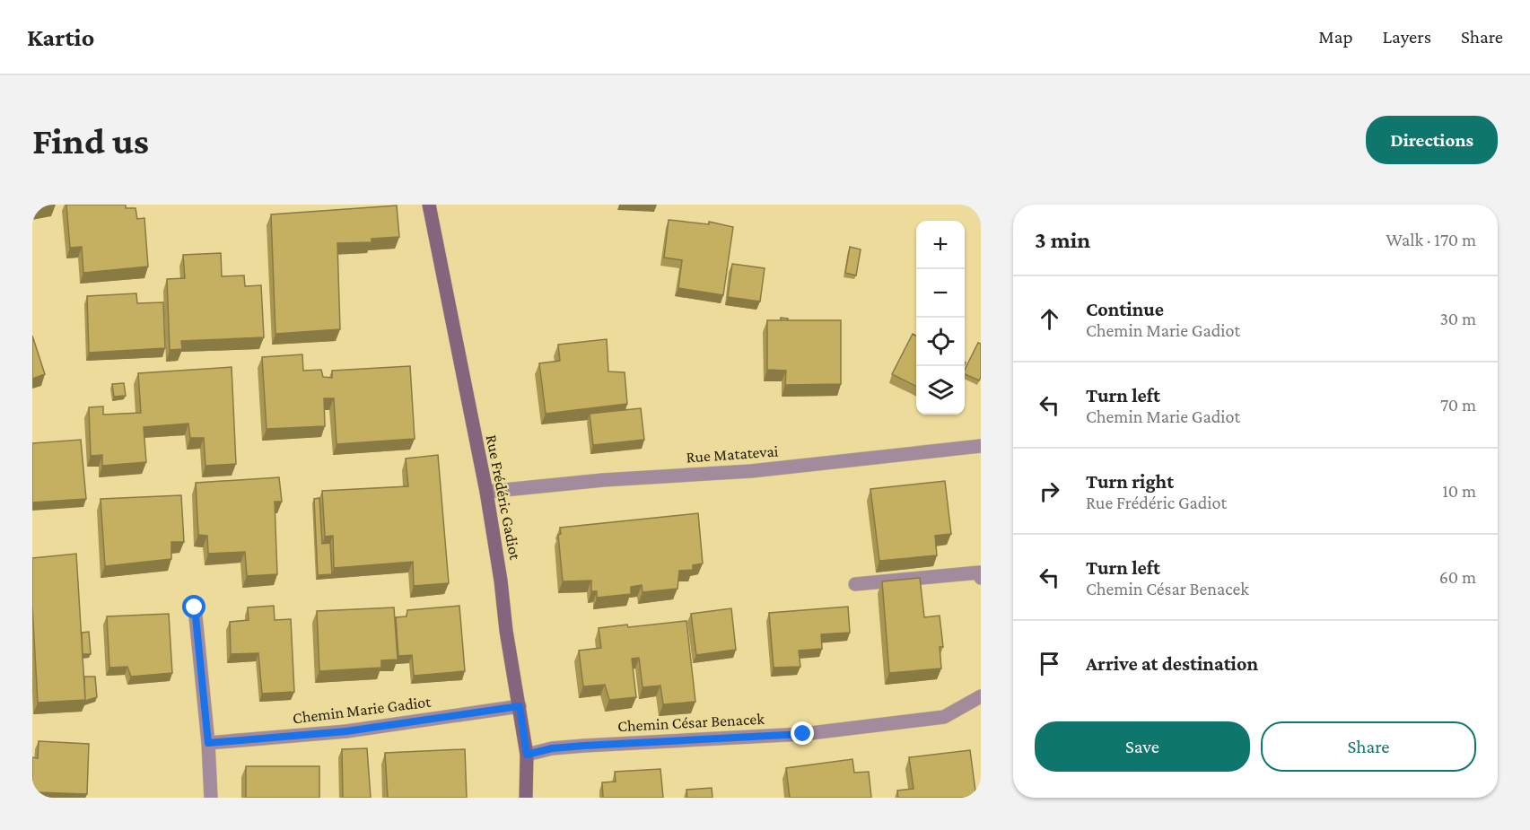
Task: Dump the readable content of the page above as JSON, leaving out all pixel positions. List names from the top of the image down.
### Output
{
  "streets": {
    "street": [
      "Rue Matatevai",
      "Rue Frédéric Gadiot",
      "Chemin Marie Gadiot",
      "Chemin César Benacek"
    ]
  },
  "crossings": [
    ["Rue Matatevai", "Rue Frédéric Gadiot"],
    ["Rue Frédéric Gadiot", "Chemin Marie Gadiot"],
    ["Rue Frédéric Gadiot", "Chemin César Benacek"]
  ],
  "page": {
    "header": "Kartio",
    "nav": ["Map", "Layers", "Share"],
    "buttons": [
      "Directions",
      ["Save", "Share"]
    ],
    "title": "Find us",
    "heading": ["3 min", "Walk · 170 m"],
    "map_buttons": ["+", "−"],
    "list": [
      ["Continue", "Chemin Marie Gadiot", "30 m"],
      ["Turn left", "Chemin Marie Gadiot", "70 m"],
      ["Turn right", "Rue Frédéric Gadiot", "10 m"],
      ["Turn left", "Chemin César Benacek", "60 m"],
      "Arrive at destination"
    ]
  }
}
